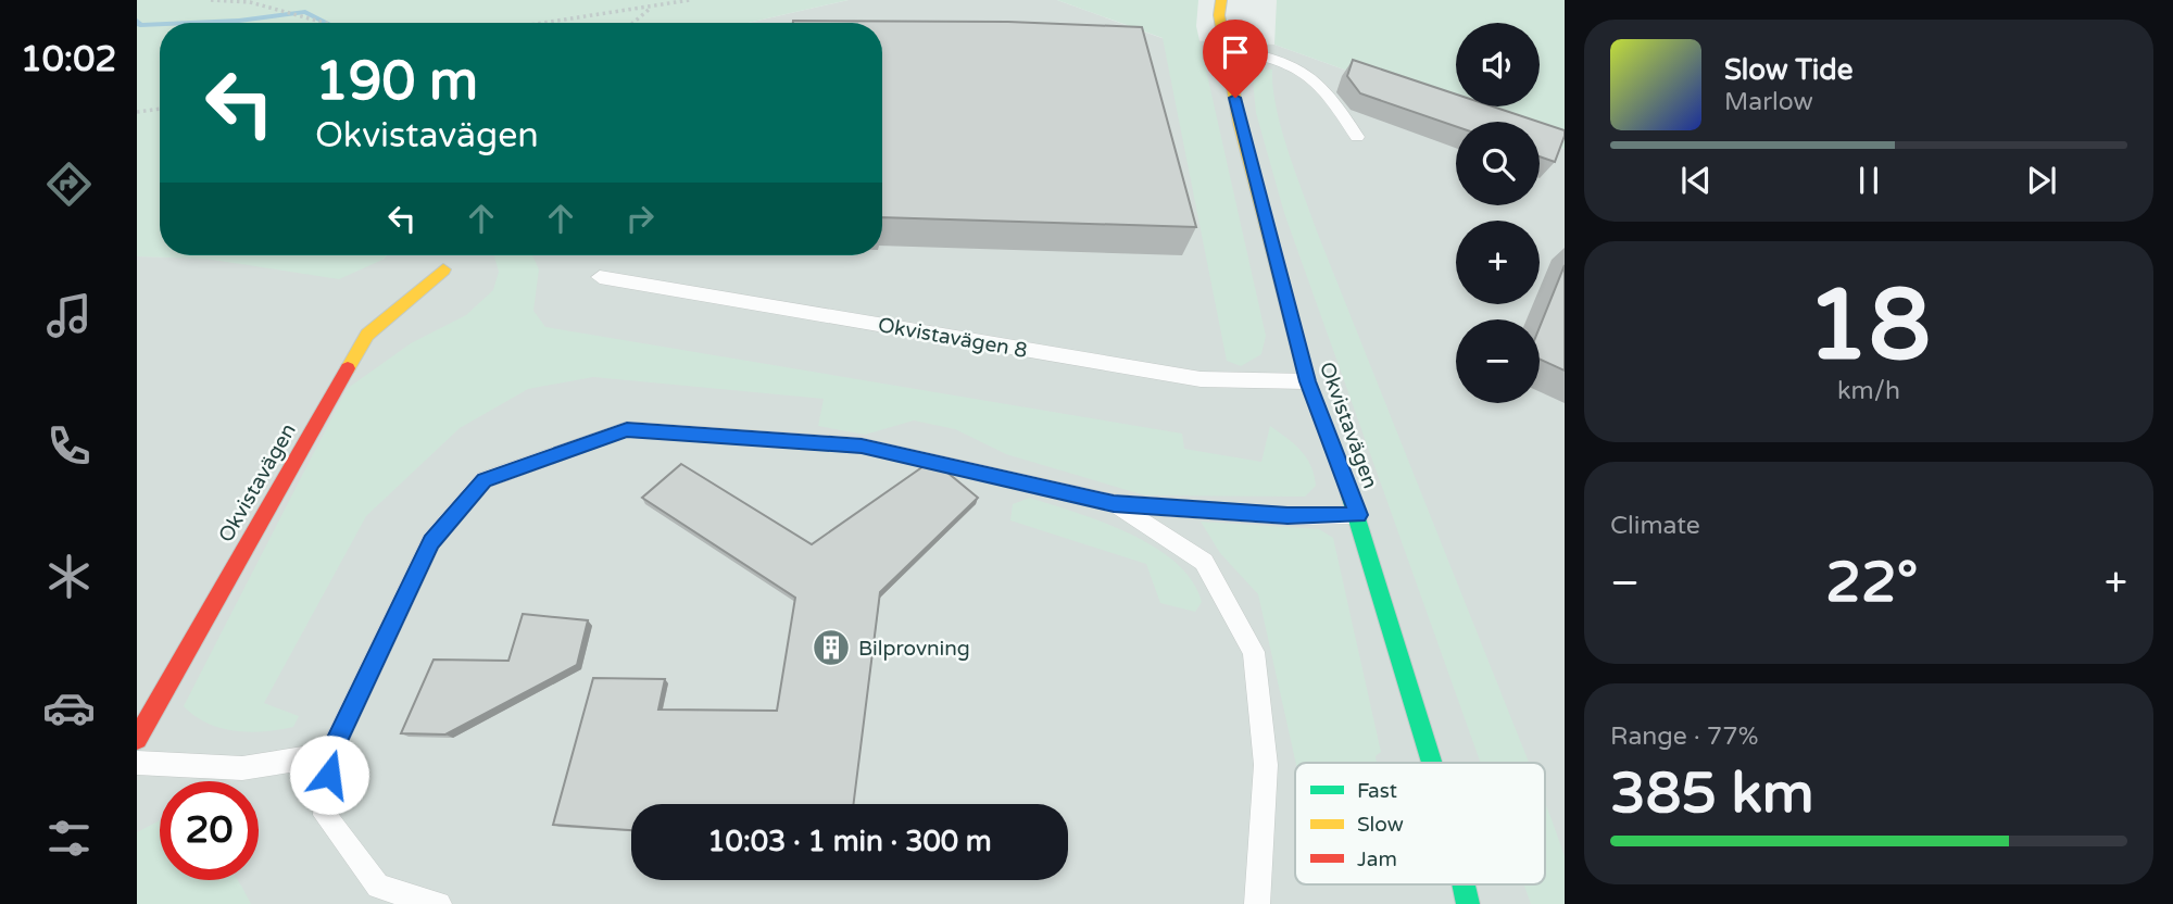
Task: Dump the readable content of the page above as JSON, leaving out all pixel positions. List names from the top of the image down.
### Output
{
  "streets": {
    "street": ["Okvistavägen"],
    "lane": ["Okvistavägen 8"]
  },
  "crossings": [
    ["Okvistavägen 8", "Okvistavägen"]
  ],
  "places": {
    "building": ["Bilprovning"]
  },
  "legend": ["Fast", "Slow", "Jam"],
  "page": {
    "tabs": "10:02",
    "map_buttons": ["+", "−"],
    "turn": ["190 m", "Okvistavägen"],
    "song": ["Slow Tide", "Marlow"],
    "tile": [
      ["18", "km/h"],
      "Climate",
      ["Range · 77%", "385 km"]
    ],
    "heat": ["−", "22°", "+"],
    "limit": "20",
    "trip": "10:03 · 1 min · 300 m"
  }
}
